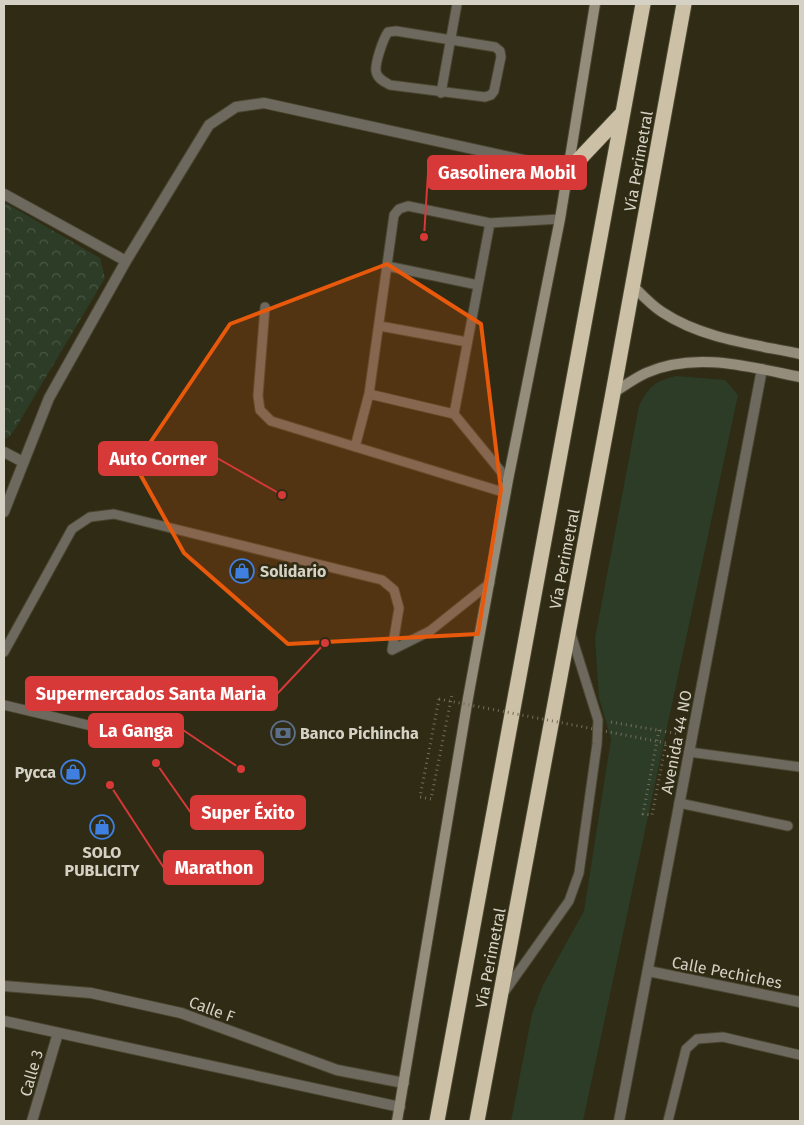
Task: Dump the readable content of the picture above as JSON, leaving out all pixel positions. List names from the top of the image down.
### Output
{
  "streets": {
    "highway": ["Vía Perimetral"],
    "street": [
      "Avenida 44 NO",
      "Calle Pechiches",
      "Calle F",
      "Calle 3"
    ]
  },
  "crossings": [
    ["Avenida 44 NO", "Calle Pechiches"]
  ],
  "places": {
    "other": [
      "Gasolinera Mobil",
      "Auto Corner",
      "Supermercados Santa Maria",
      "Super Éxito",
      "La Ganga",
      "Marathon"
    ],
    "shop": ["Solidario", "Pycca", "SOLO PUBLICITY"],
    "bank": ["Banco Pichincha"]
  }
}
